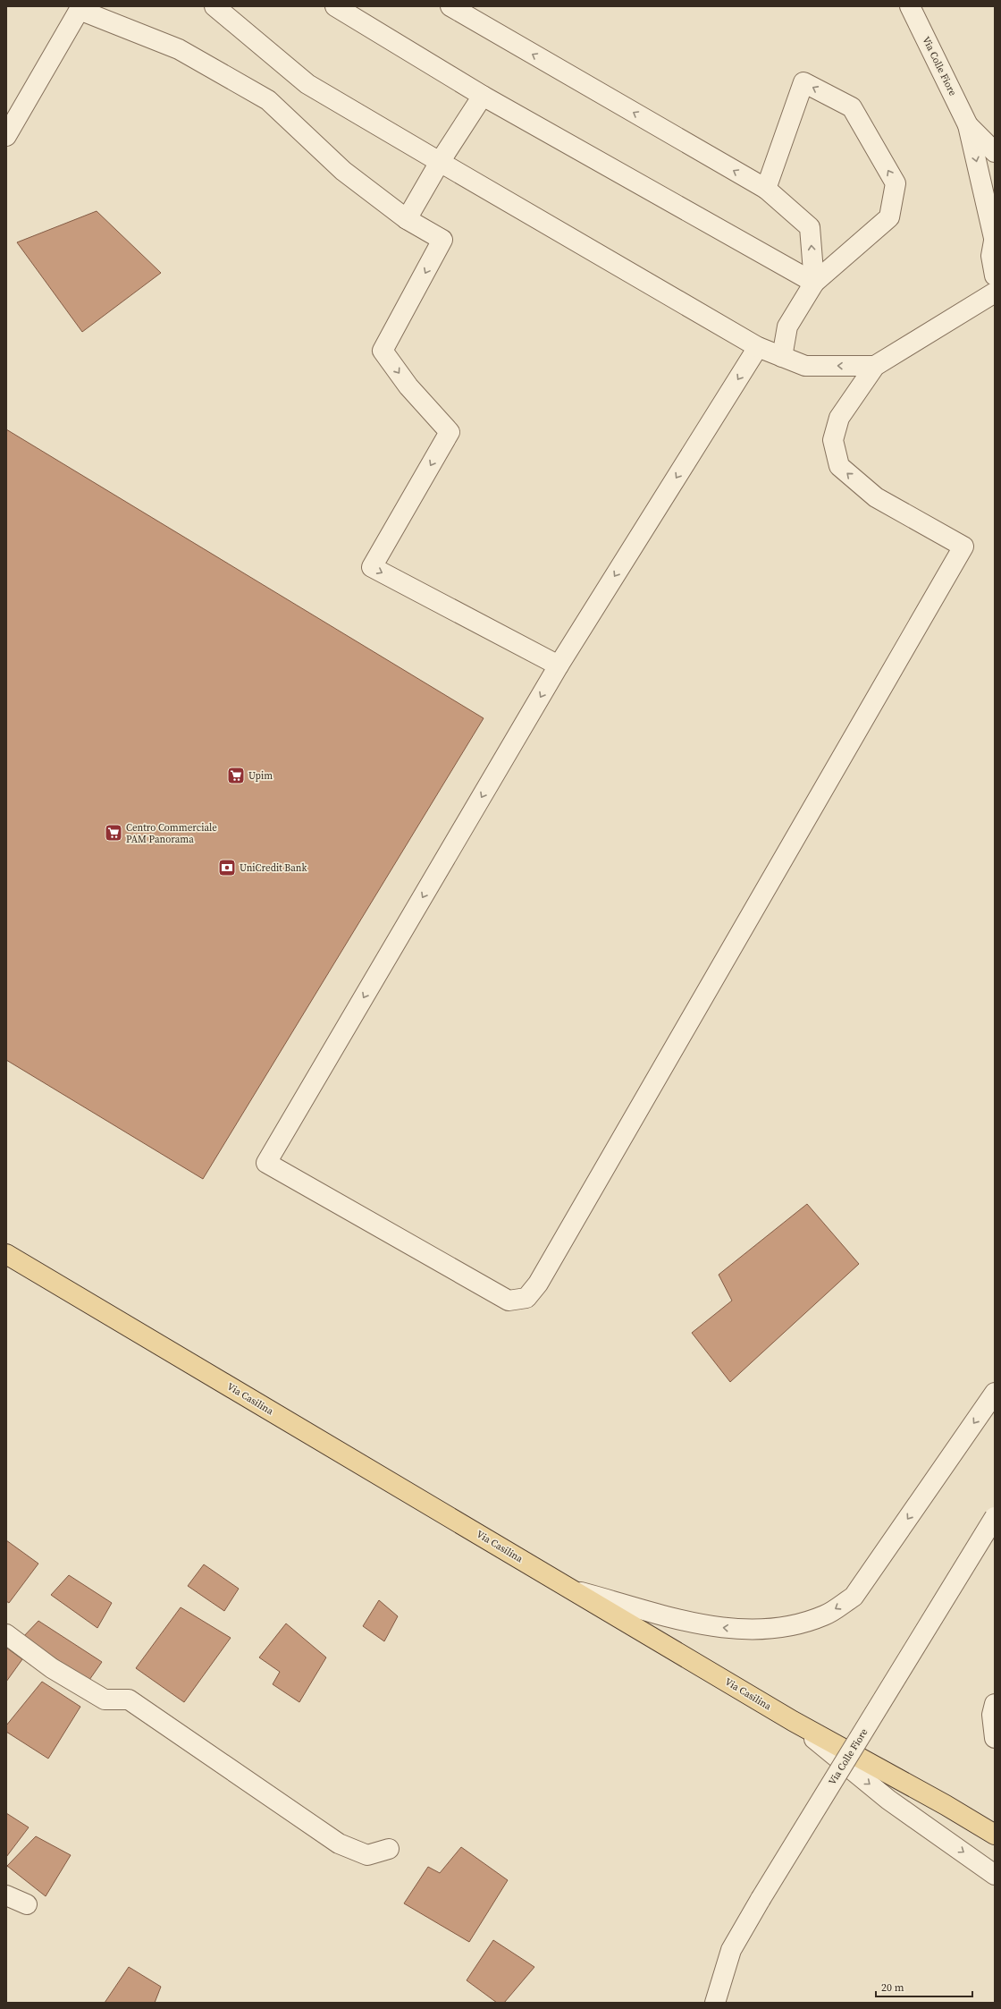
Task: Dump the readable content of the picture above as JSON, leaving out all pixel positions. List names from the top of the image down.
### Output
{
  "streets": {
    "main road": ["Via Casilina"],
    "street": ["Via Colle Fiore"]
  },
  "places": {
    "supermarket": ["Upim", "Centro Commerciale PAM Panorama"],
    "bank": ["UniCredit Bank"]
  },
  "scale_bar": "20 m"
}
